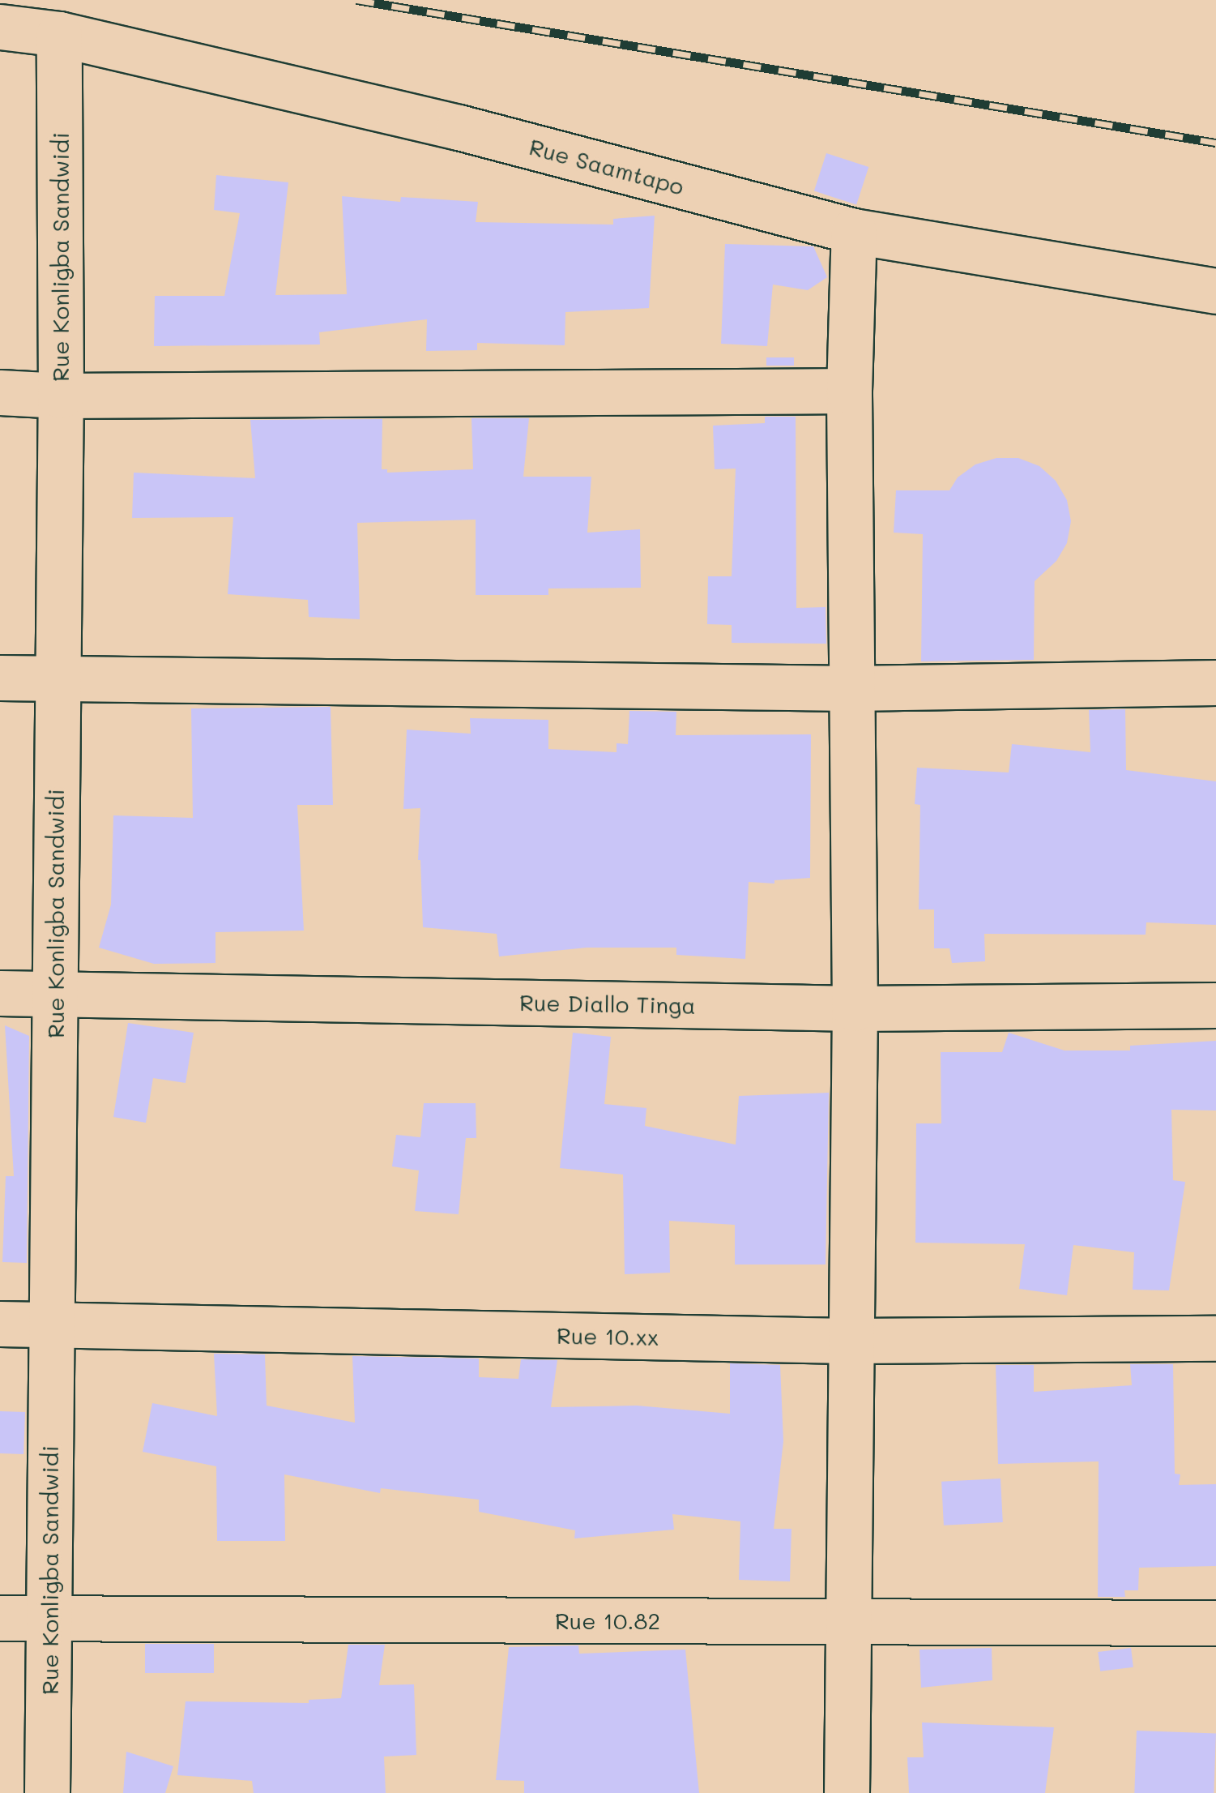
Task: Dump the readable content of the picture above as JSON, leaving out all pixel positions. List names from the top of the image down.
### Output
{
  "streets": {
    "street": [
      "Rue Saamtapo",
      "Rue Konligba Sandwidi",
      "Rue Diallo Tinga",
      "Rue 10.xx",
      "Rue 10.82"
    ]
  },
  "crossings": [
    ["Rue Saamtapo", "Rue Konligba Sandwidi"],
    ["Rue Konligba Sandwidi", "Rue Diallo Tinga"],
    ["Rue Konligba Sandwidi", "Rue 10.xx"],
    ["Rue Konligba Sandwidi", "Rue 10.82"]
  ]
}
